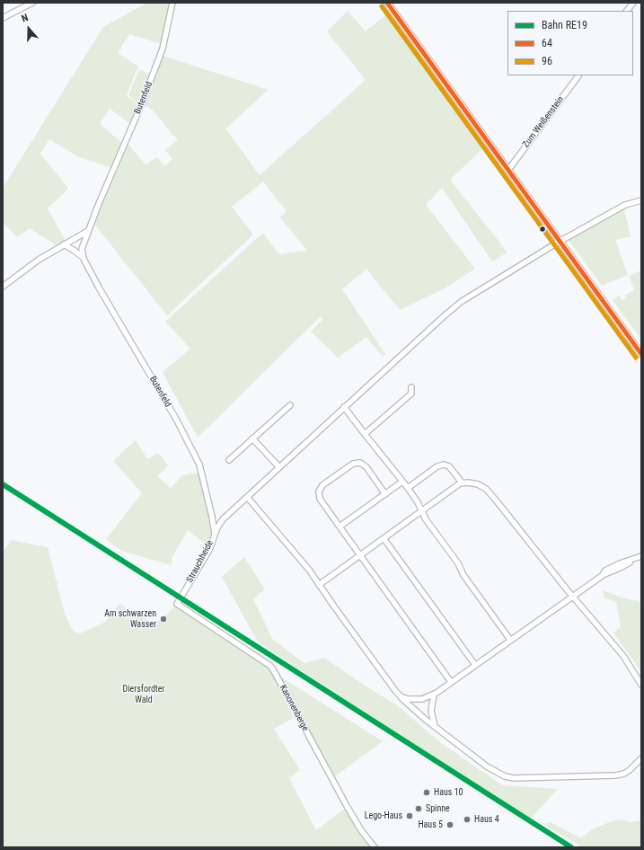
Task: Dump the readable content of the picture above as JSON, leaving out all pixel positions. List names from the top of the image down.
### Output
{
  "streets": {
    "street": [
      "Butenfeld",
      "Zum Weißenstein",
      "Strauchheide",
      "Kanonenberge"
    ]
  },
  "crossings": [
    ["Butenfeld", "Strauchheide"],
    ["Strauchheide", "Kanonenberge"]
  ],
  "parks": ["Diersfordter Wald"],
  "places": [
    "Am schwarzen Wasser",
    "Haus 10",
    "Spinne",
    "Lego-Haus",
    "Haus 4",
    "Haus 5"
  ],
  "lines": ["transit line 64", "transit line 96", "rail line RE19"],
  "legend": ["Bahn RE19", "64", "96"],
  "north": "top"
}
